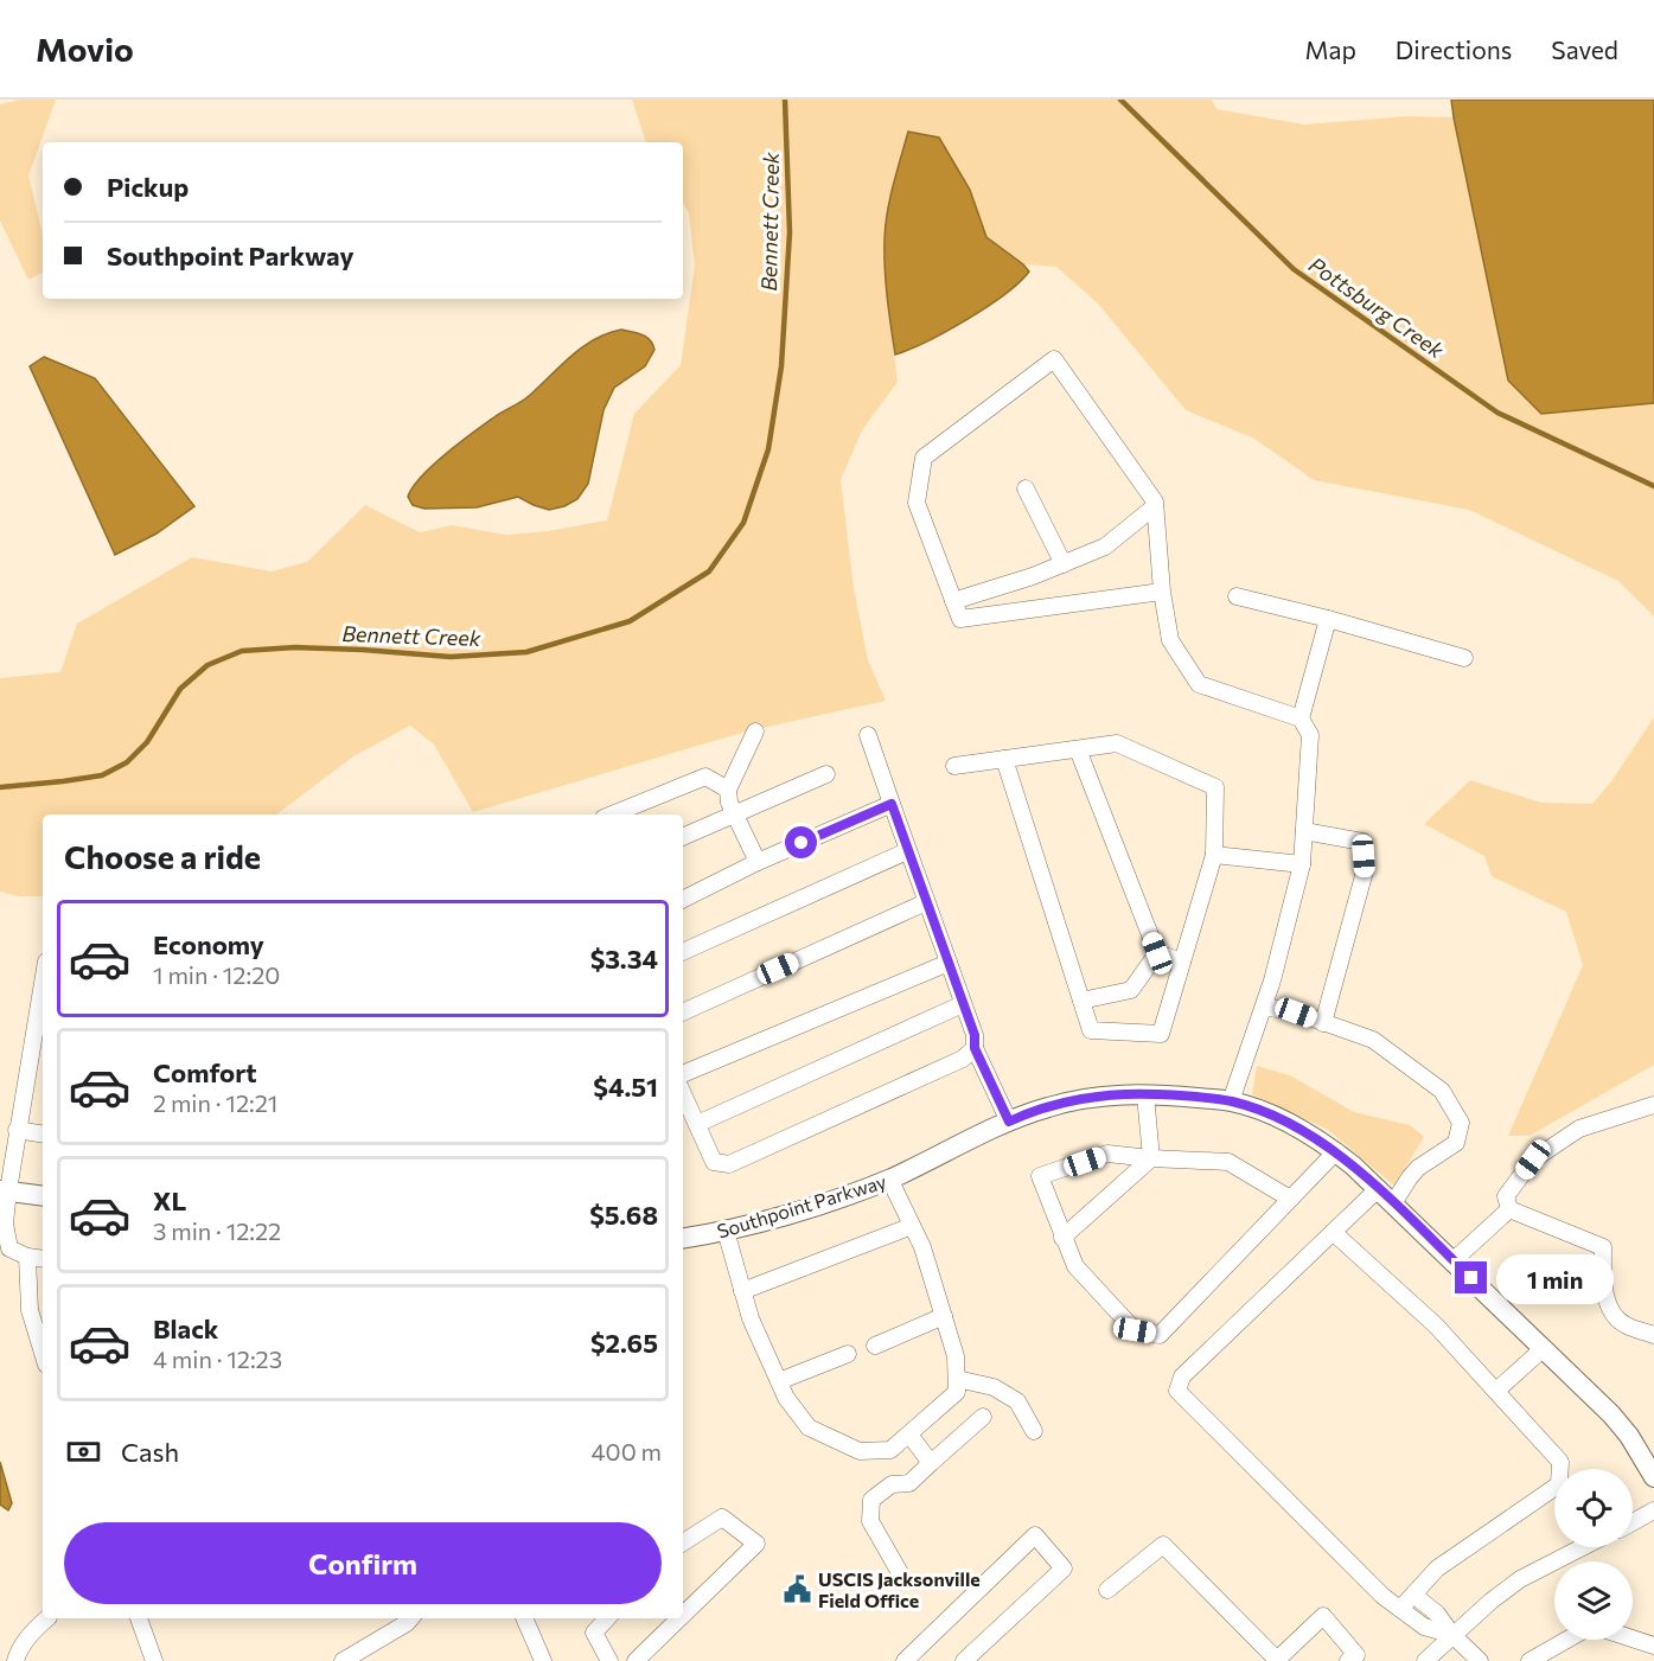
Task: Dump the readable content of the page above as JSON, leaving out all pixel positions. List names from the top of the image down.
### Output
{
  "streets": {
    "main road": ["Southpoint Parkway"]
  },
  "water": ["Bennett Creek", "Pottsburg Creek"],
  "places": {
    "public building": ["USCIS Jacksonville Field Office"]
  },
  "page": {
    "header": "Movio",
    "nav": ["Map", "Directions", "Saved"],
    "banner": ["Pickup", "Southpoint Parkway"],
    "heading": "Choose a ride",
    "list": [
      {
        "name": "Economy",
        "note": "1 min · 12:20",
        "value": "$3.34"
      },
      {
        "name": "Comfort",
        "note": "2 min · 12:21",
        "value": "$4.51"
      },
      {
        "name": "XL",
        "note": "3 min · 12:22",
        "value": "$5.68"
      },
      {
        "name": "Black",
        "note": "4 min · 12:23",
        "value": "$2.65"
      }
    ],
    "bubble": "1 min",
    "pay": ["Cash", "400 m"],
    "buttons": "Confirm"
  }
}
